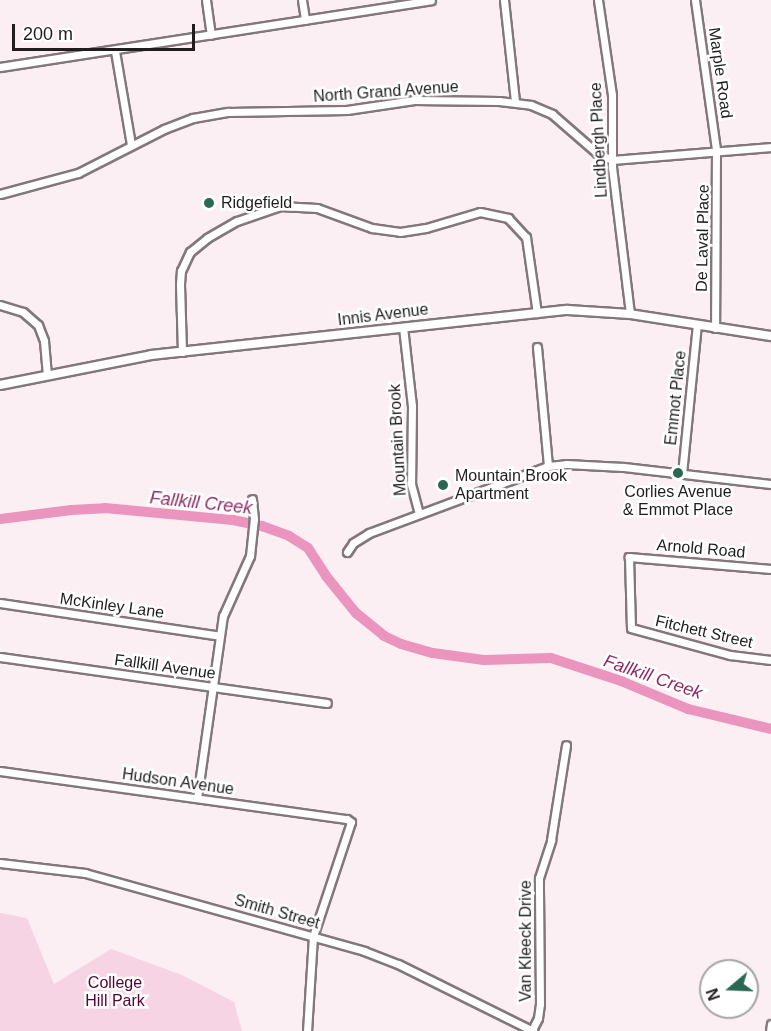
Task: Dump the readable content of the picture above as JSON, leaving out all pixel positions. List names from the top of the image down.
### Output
{
  "streets": {
    "main road": ["Innis Avenue"],
    "street": [
      "Marple Road",
      "North Grand Avenue",
      "Lindbergh Place",
      "De Laval Place",
      "Emmot Place",
      "Mountain Brook",
      "Arnold Road",
      "McKinley Lane",
      "Fitchett Street",
      "Fallkill Avenue",
      "Hudson Avenue",
      "Smith Street",
      "Van Kleeck Drive"
    ]
  },
  "crossings": [
    ["Marple Road", "De Laval Place"],
    ["North Grand Avenue", "Lindbergh Place"],
    ["Lindbergh Place", "Innis Avenue"],
    ["De Laval Place", "Innis Avenue"],
    ["Innis Avenue", "Emmot Place"],
    ["Innis Avenue", "Mountain Brook"],
    ["Arnold Road", "Fitchett Street"],
    ["Hudson Avenue", "Smith Street"],
    ["Smith Street", "Van Kleeck Drive"]
  ],
  "water": ["Fallkill Creek"],
  "parks": ["College Hill Park"],
  "places": ["Ridgefield", "Corlies Avenue & Emmot Place", "Mountain Brook Apartment"],
  "scale_bar": "200 m",
  "north": "left"
}
